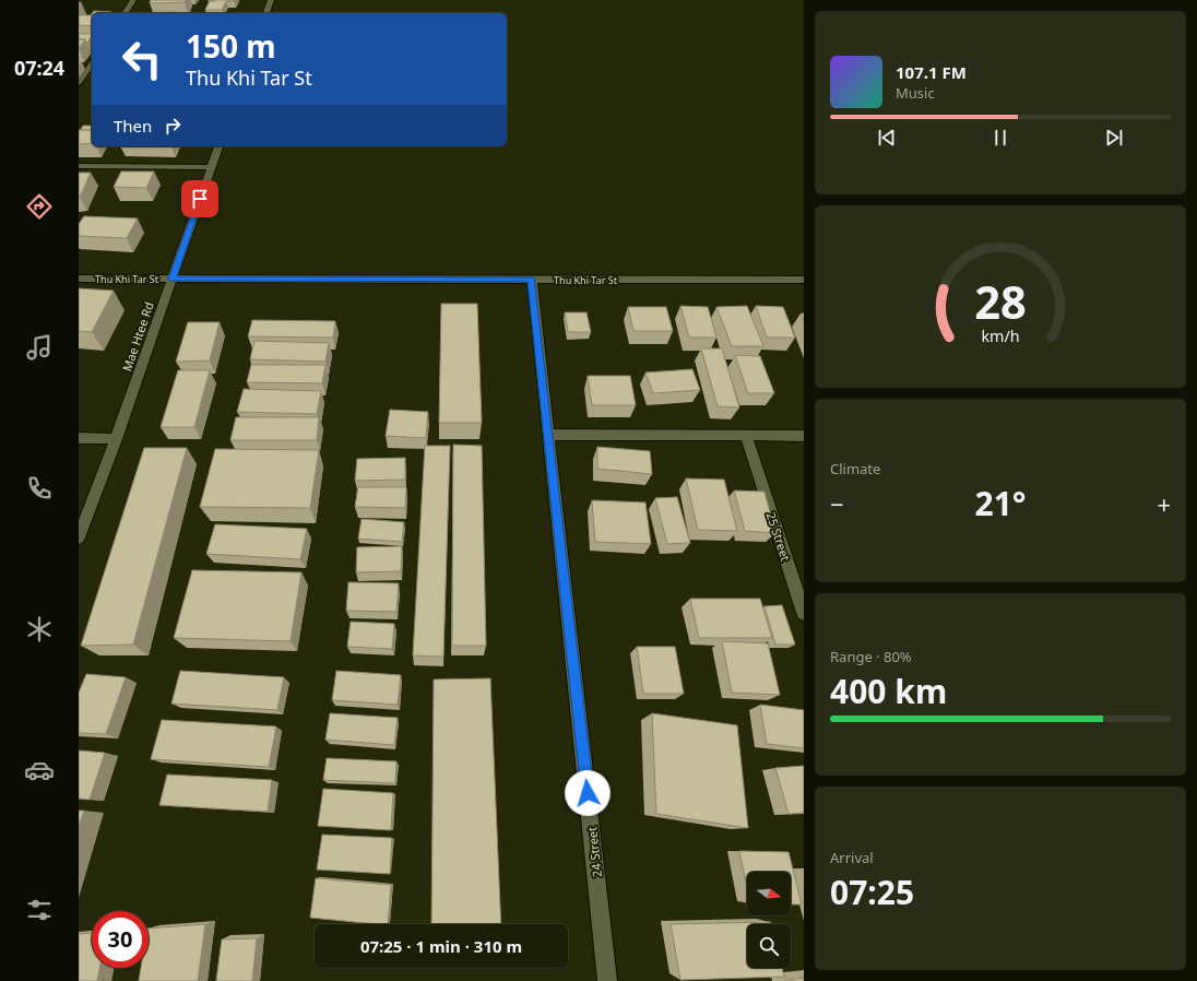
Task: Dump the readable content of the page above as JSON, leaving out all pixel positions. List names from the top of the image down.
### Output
{
  "streets": {
    "street": [
      "Thu Khi Tar St",
      "Mae Htee Rd",
      "25 Street",
      "24 Street"
    ]
  },
  "crossings": [
    ["Thu Khi Tar St", "Mae Htee Rd"],
    ["Thu Khi Tar St", "24 Street"]
  ],
  "north": "right",
  "page": {
    "tabs": "07:24",
    "turn": ["150 m", "Thu Khi Tar St"],
    "song": ["107.1 FM", "Music"],
    "then": "Then",
    "tile": [
      "Climate",
      ["Range · 80%", "400 km"],
      ["Arrival", "07:25"]
    ],
    "heat": ["−", "21°", "+"],
    "limit": "30",
    "trip": "07:25 · 1 min · 310 m",
    "gauge": ["28", "km/h"]
  }
}
